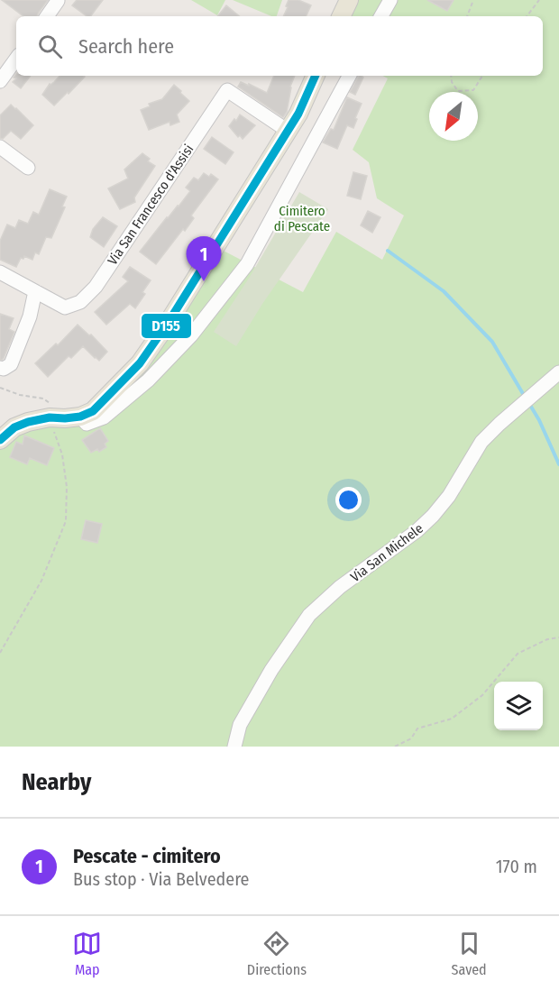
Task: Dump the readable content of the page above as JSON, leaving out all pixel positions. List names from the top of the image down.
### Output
{
  "streets": {
    "street": ["Via San Francesco d'Assisi", "Via San Michele"]
  },
  "parks": ["Cimitero di Pescate"],
  "lines": ["transit line D155"],
  "north": "bottom left",
  "page": {
    "search": "Search here",
    "pins": "1",
    "heading": "Nearby",
    "list": [
      {
        "mark": "1",
        "name": "Pescate - cimitero",
        "note": "Bus stop · Via Belvedere",
        "value": "170 m"
      }
    ],
    "nav": ["Map", "Directions", "Saved"]
  }
}
